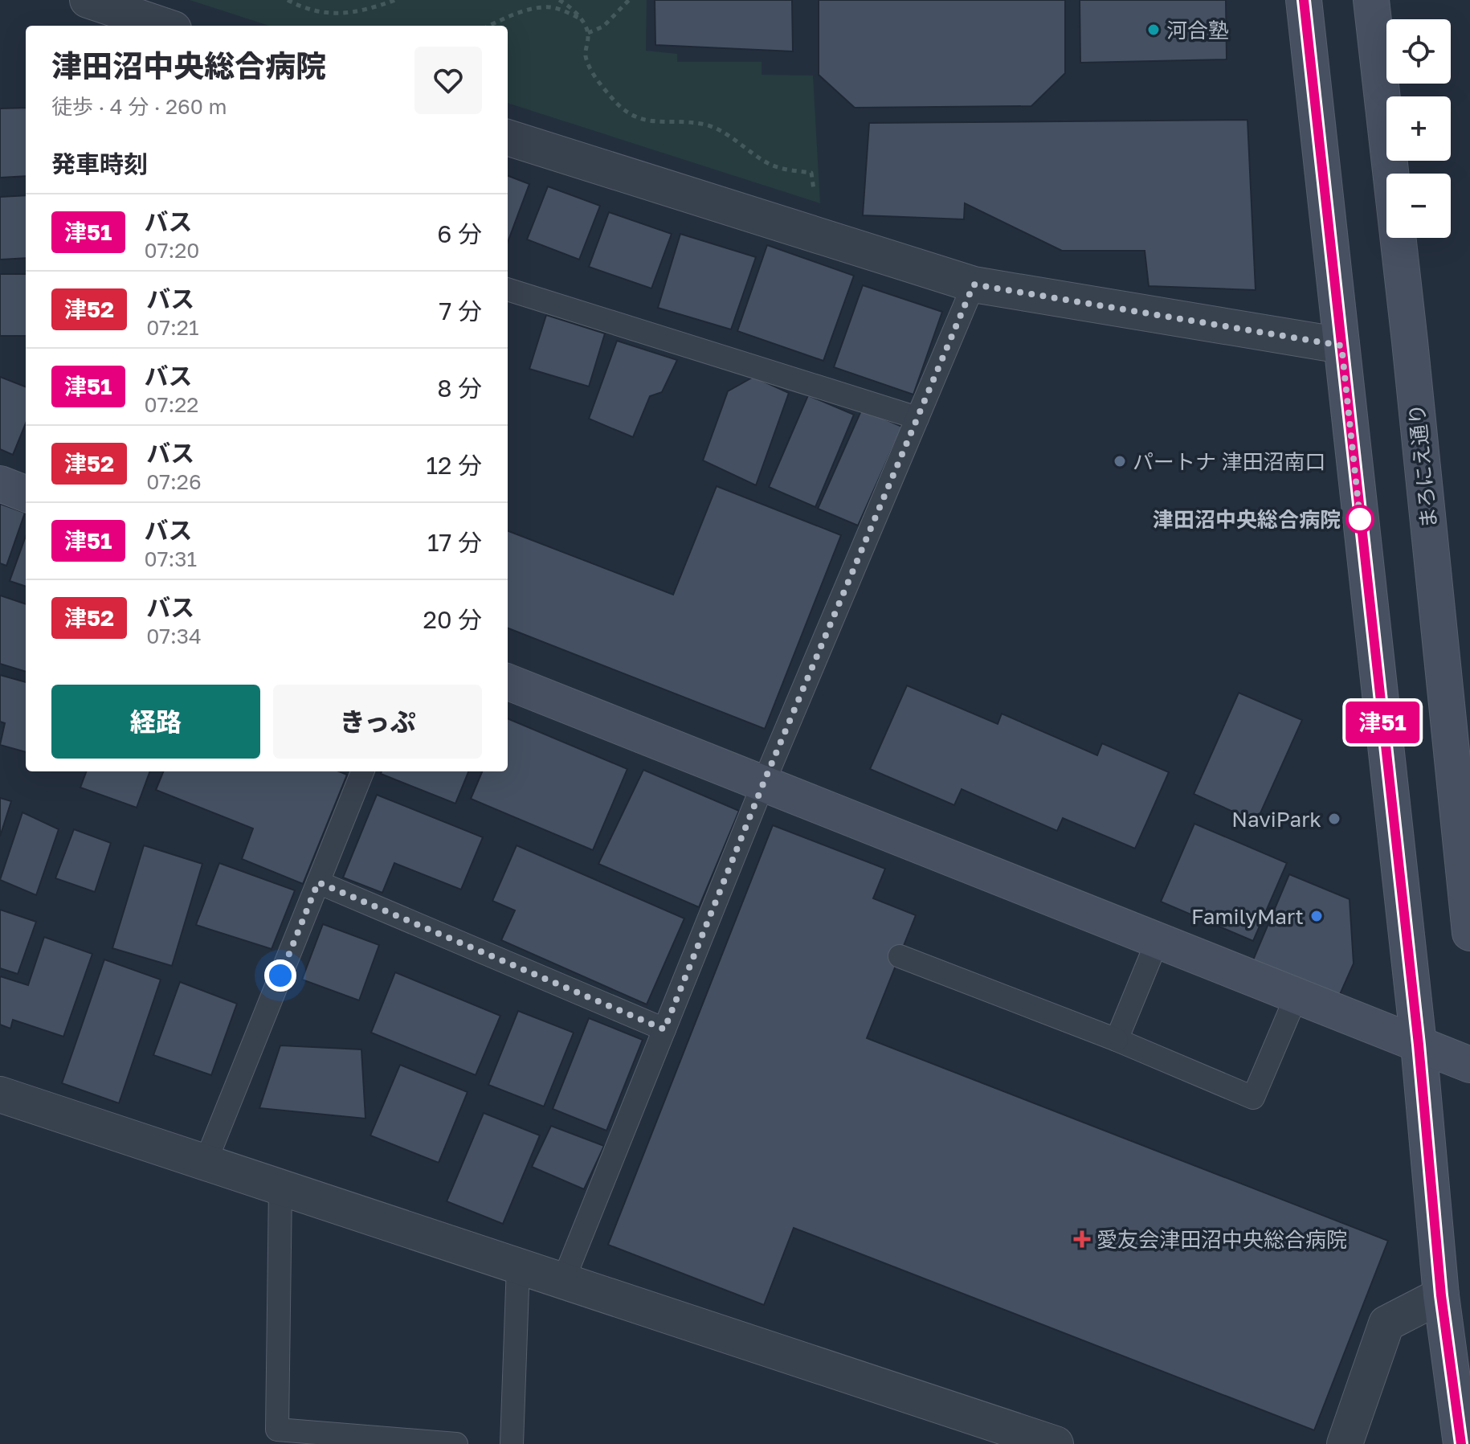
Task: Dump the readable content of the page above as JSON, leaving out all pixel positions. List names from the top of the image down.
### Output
{
  "streets": {
    "street": ["まろにえ通り"]
  },
  "places": {
    "other": [
      "河合塾",
      "パートナ 津田沼南口",
      "津田沼中央総合病院",
      "NaviPark",
      "FamilyMart"
    ],
    "health": ["愛友会津田沼中央総合病院"]
  },
  "lines": ["bus line 津51"],
  "page": {
    "on_map": "津51",
    "map_buttons": ["+", "−"],
    "heading": [
      ["津田沼中央総合病院", "徒歩 · 4 分 · 260 m"],
      "発車時刻"
    ],
    "list": [
      {
        "mark": "津51",
        "name": "バス",
        "note": "07:20",
        "value": "6 分"
      },
      {
        "mark": "津52",
        "name": "バス",
        "note": "07:21",
        "value": "7 分"
      },
      {
        "mark": "津51",
        "name": "バス",
        "note": "07:22",
        "value": "8 分"
      },
      {
        "mark": "津52",
        "name": "バス",
        "note": "07:26",
        "value": "12 分"
      },
      {
        "mark": "津51",
        "name": "バス",
        "note": "07:31",
        "value": "17 分"
      },
      {
        "mark": "津52",
        "name": "バス",
        "note": "07:34",
        "value": "20 分"
      }
    ],
    "buttons": ["経路", "きっぷ"]
  }
}
